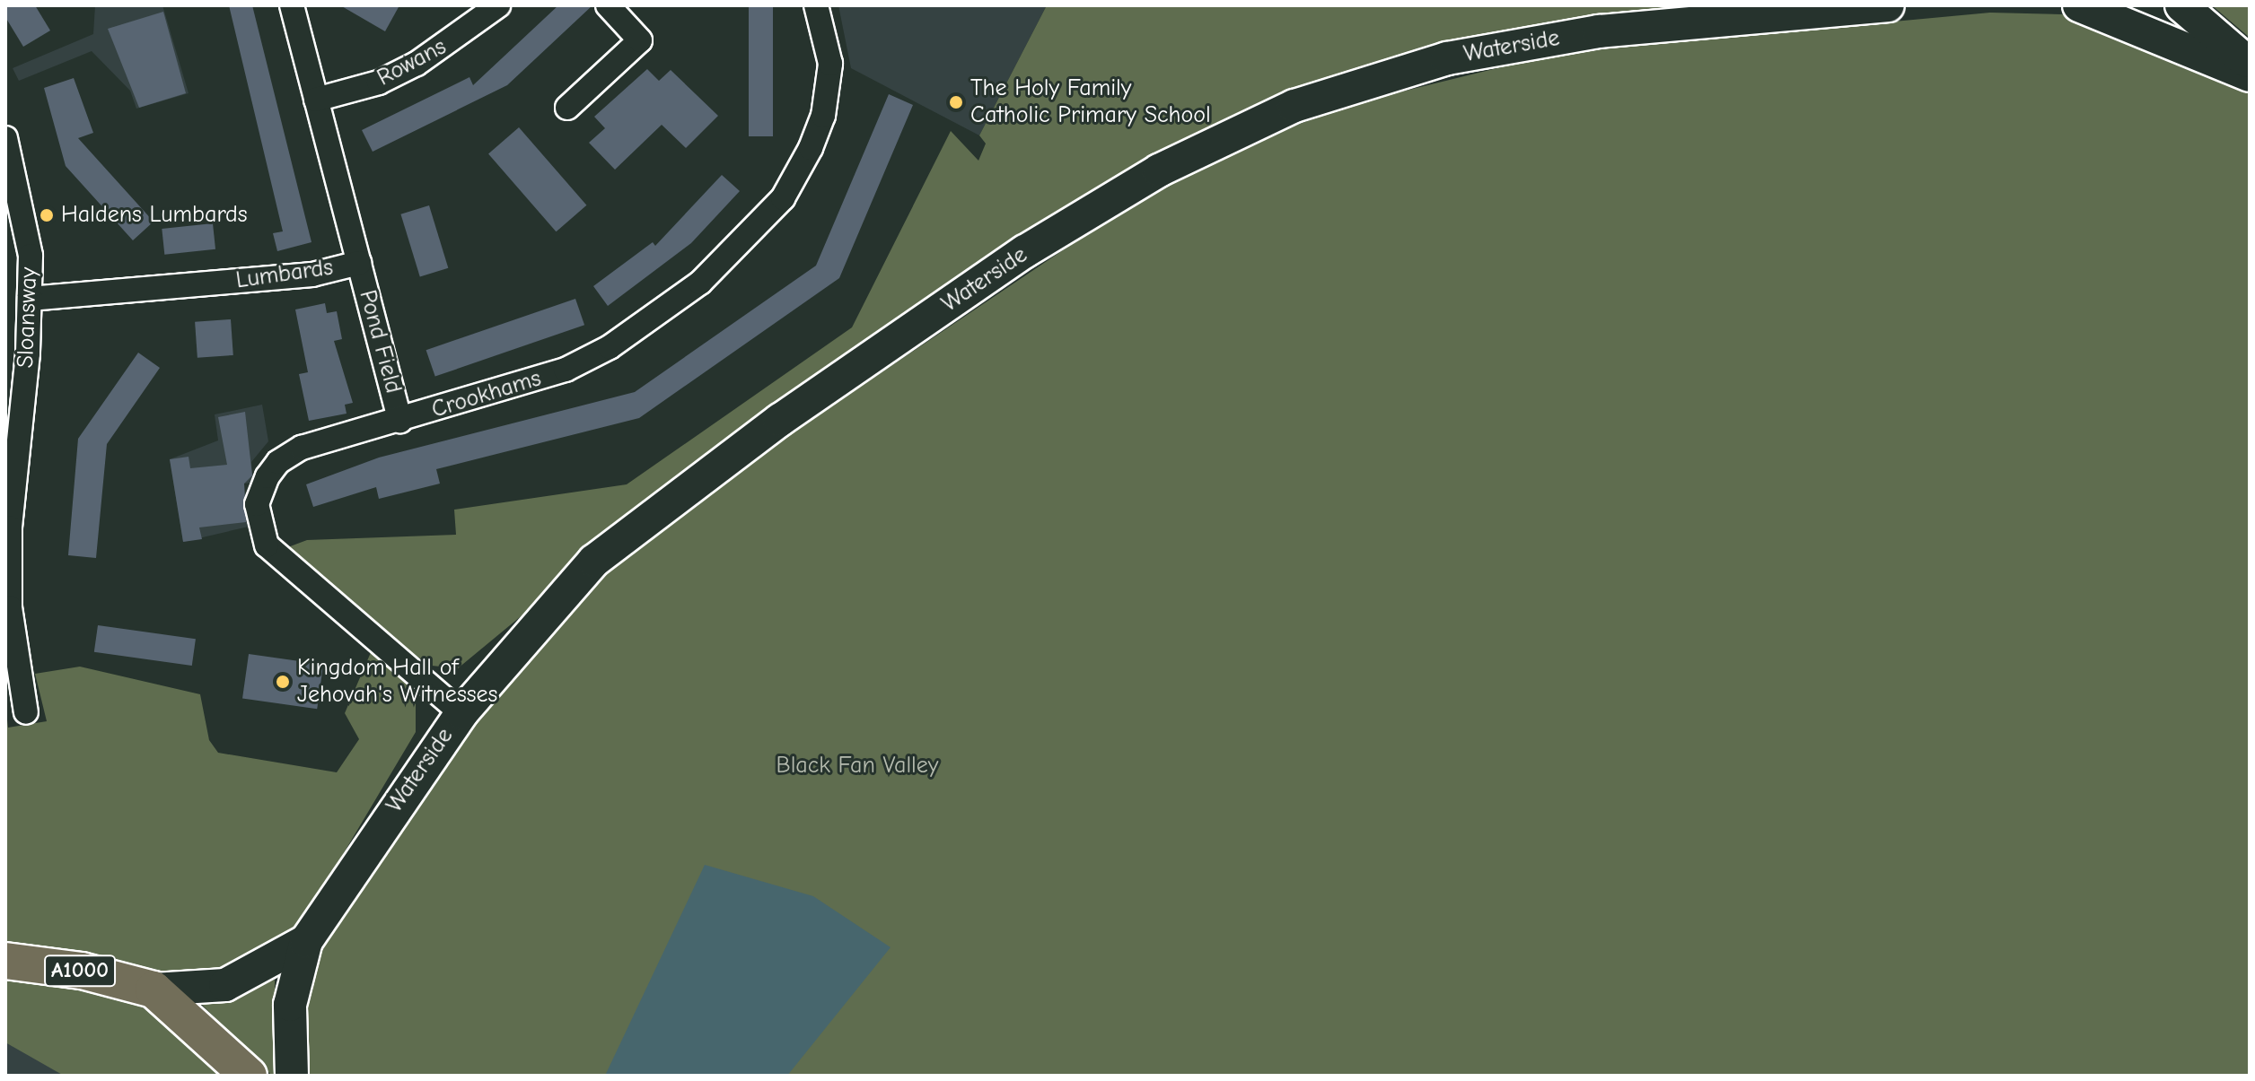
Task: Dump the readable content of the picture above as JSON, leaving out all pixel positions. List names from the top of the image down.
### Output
{
  "streets": {
    "main road": ["Waterside", "A1000"],
    "street": [
      "Rowans",
      "Lumbards",
      "Sloansway",
      "Pond Field",
      "Crookhams"
    ]
  },
  "crossings": [
    ["Waterside", "Crookhams"],
    ["Waterside", "A1000"],
    ["Rowans", "Lumbards"],
    ["Lumbards", "Sloansway"],
    ["Lumbards", "Pond Field"],
    ["Pond Field", "Crookhams"]
  ],
  "parks": ["Black Fan Valley"],
  "places": ["The Holy Family Catholic Primary School", "Haldens Lumbards", "Kingdom Hall of Jehovah's Witnesses"]
}
